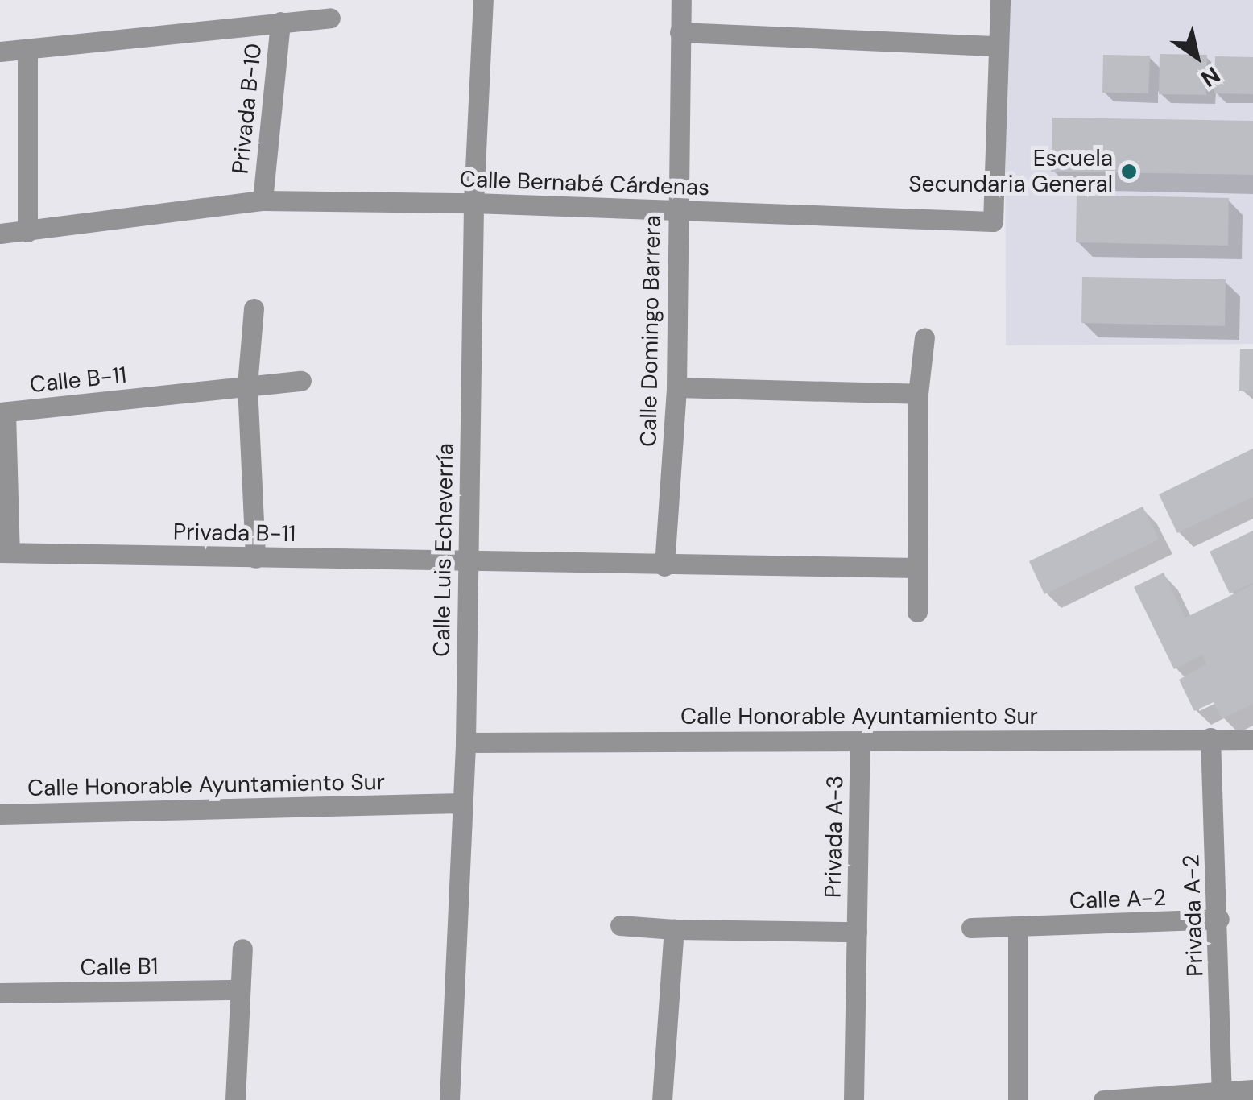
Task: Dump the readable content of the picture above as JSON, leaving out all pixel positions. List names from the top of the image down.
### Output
{
  "streets": {
    "street": [
      "Privada B-10",
      "Calle Bernabé Cárdenas",
      "Calle Domingo Barrera",
      "Calle B-11",
      "Privada B-11",
      "Calle Luis Echeverría",
      "Calle Honorable Ayuntamiento Sur",
      "Privada A-3",
      "Calle A-2",
      "Privada A-2",
      "Calle B1"
    ]
  },
  "crossings": [
    ["Privada B-10", "Calle Bernabé Cárdenas"],
    ["Calle Bernabé Cárdenas", "Calle Domingo Barrera"],
    ["Calle Bernabé Cárdenas", "Calle Luis Echeverría"],
    ["Calle B-11", "Privada B-11"],
    ["Privada B-11", "Calle Luis Echeverría"],
    ["Calle Luis Echeverría", "Calle Honorable Ayuntamiento Sur"],
    ["Calle Honorable Ayuntamiento Sur", "Privada A-3"],
    ["Calle Honorable Ayuntamiento Sur", "Privada A-2"],
    ["Calle A-2", "Privada A-2"]
  ],
  "places": ["Escuela Secundaria General"],
  "north": "bottom right"
}
